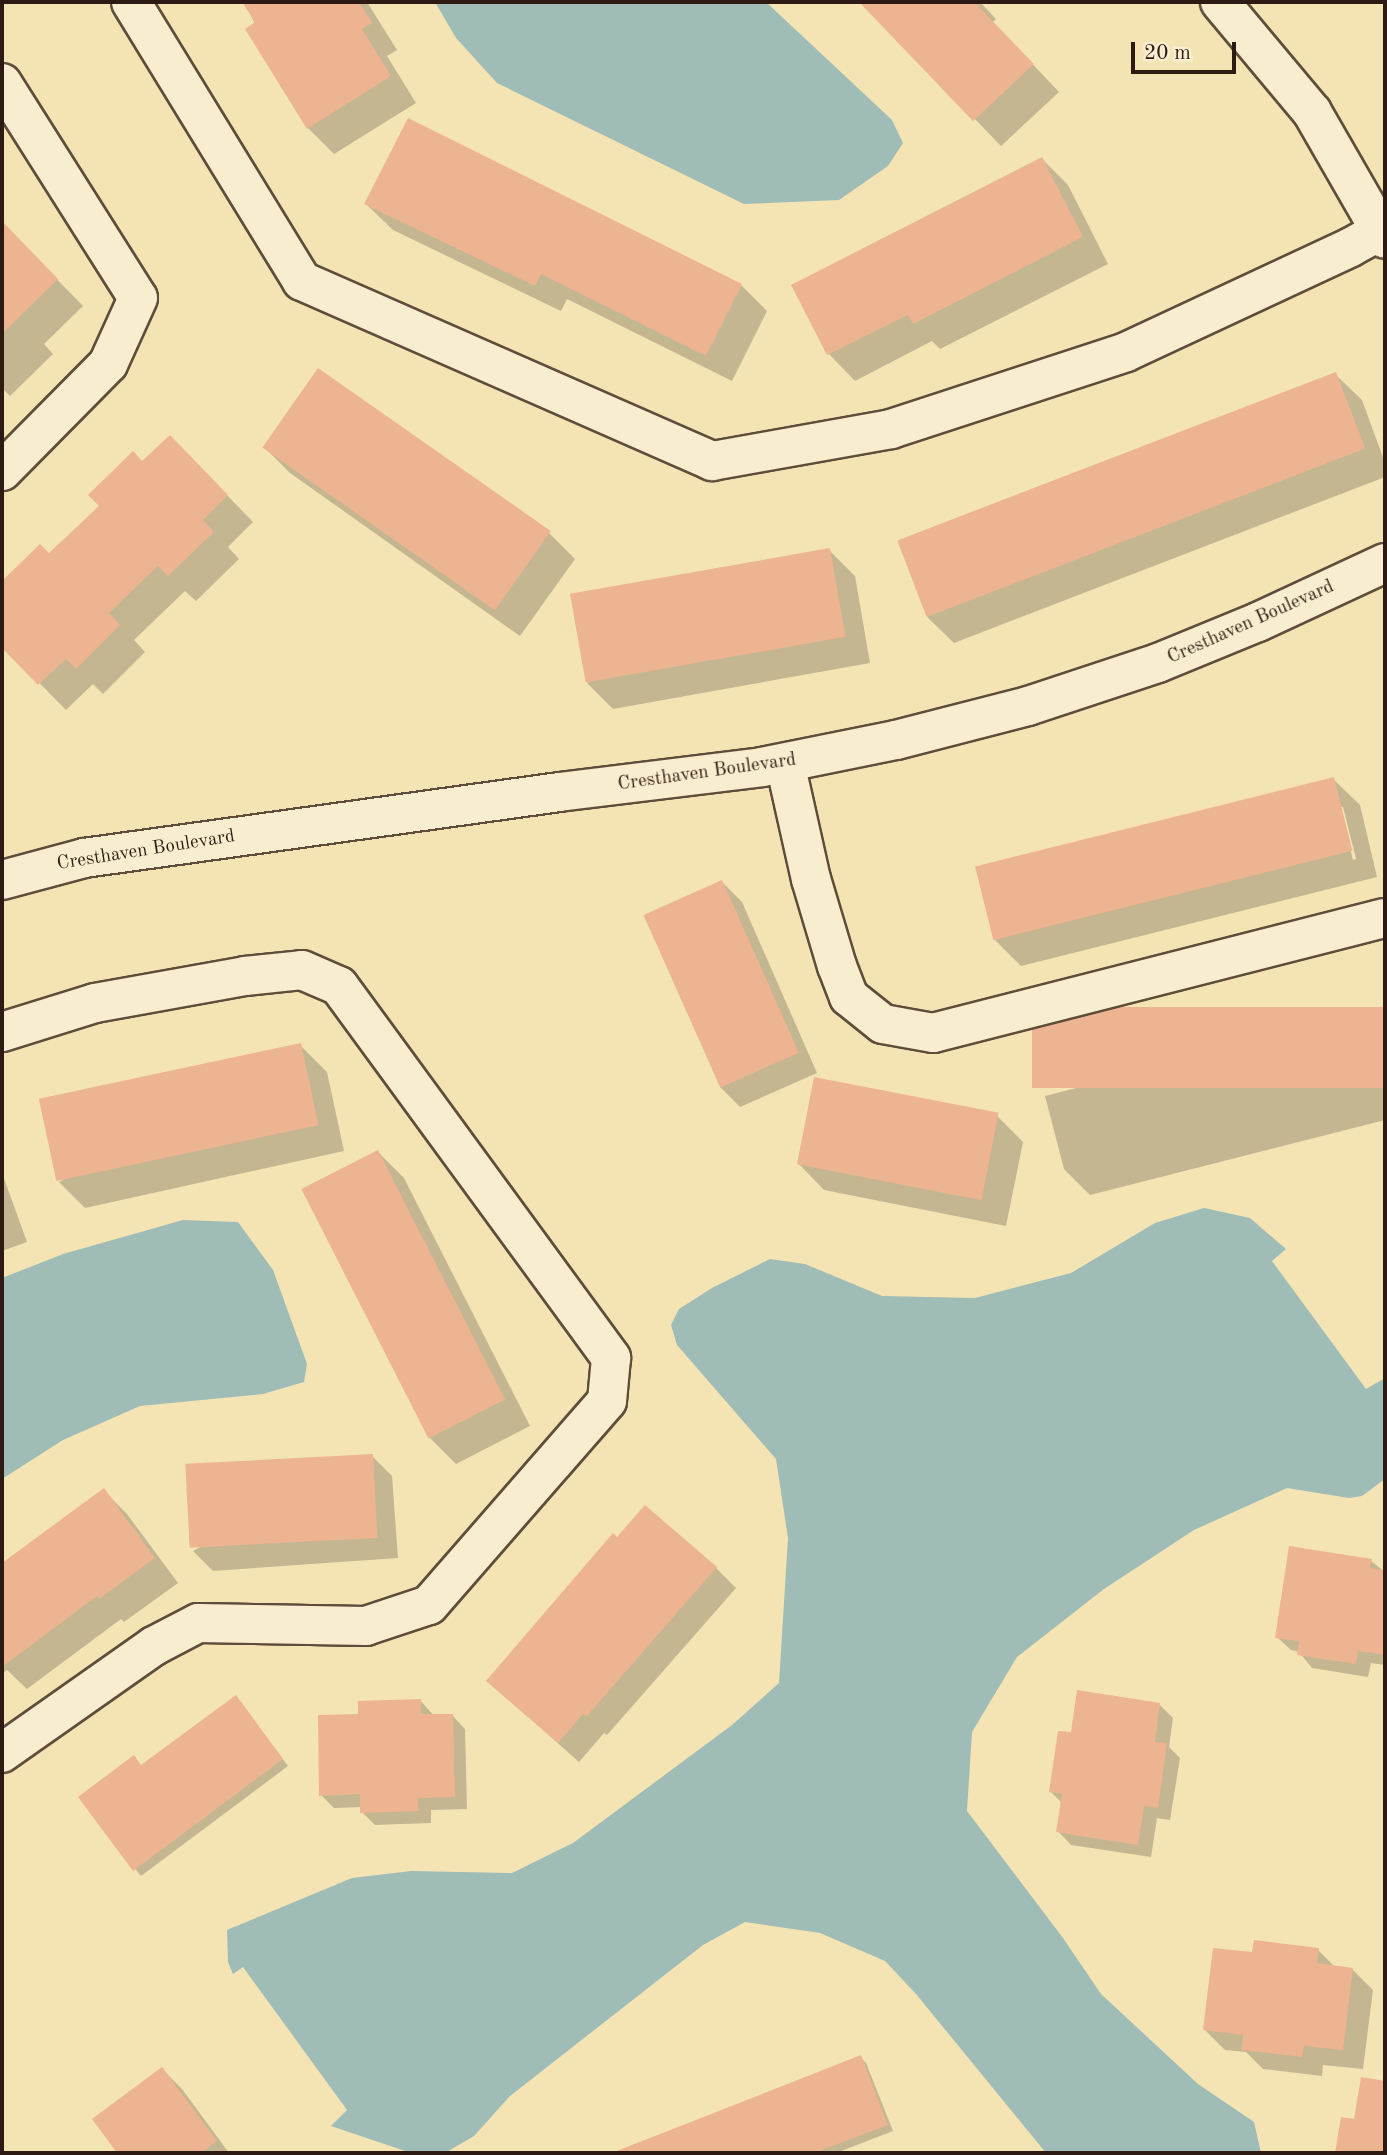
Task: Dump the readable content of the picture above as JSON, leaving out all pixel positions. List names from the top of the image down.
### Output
{
  "streets": {
    "street": ["Cresthaven Boulevard"]
  },
  "scale_bar": "20 m"
}
